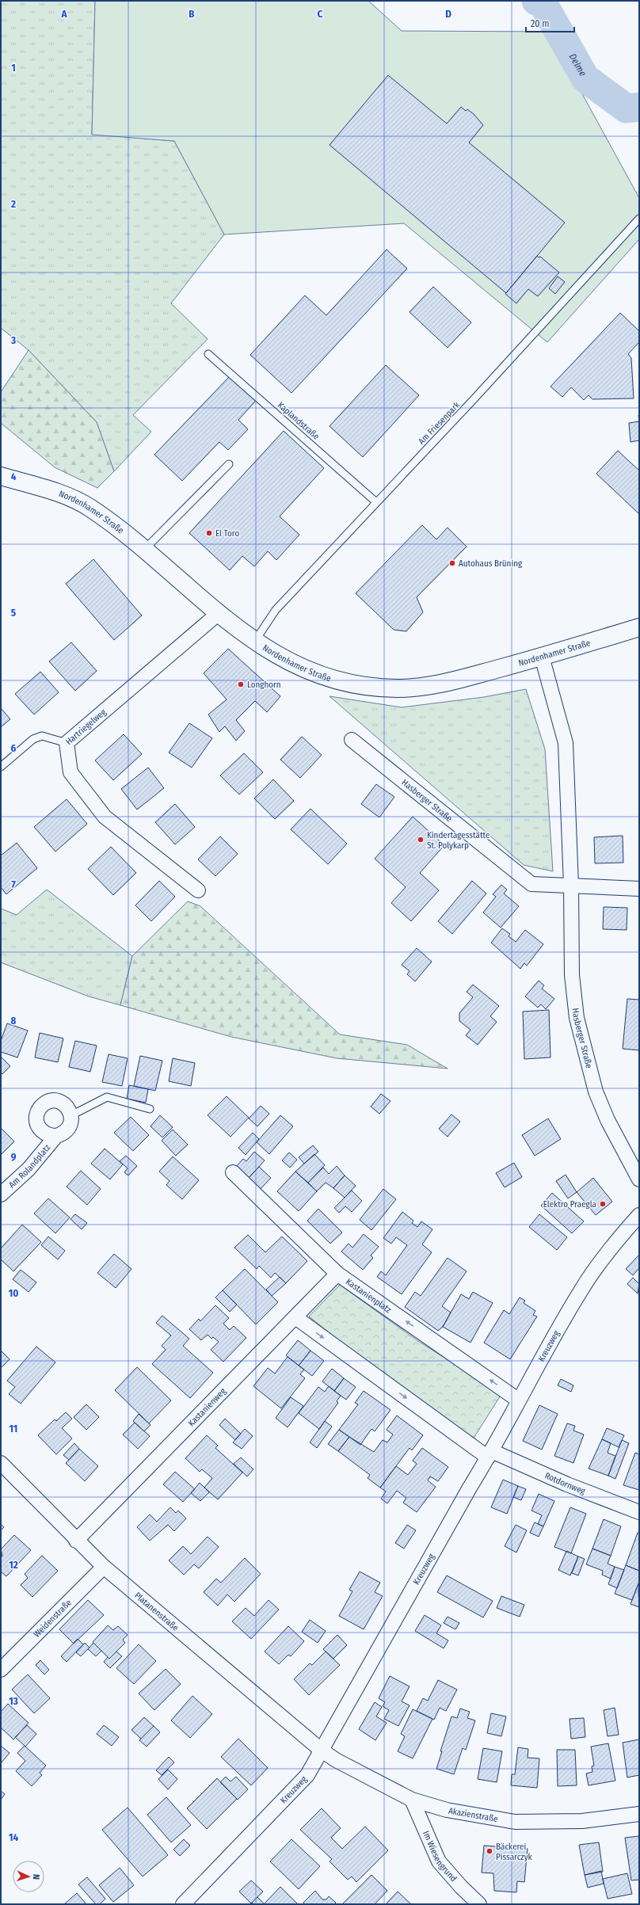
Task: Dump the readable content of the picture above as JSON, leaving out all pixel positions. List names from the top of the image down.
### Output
{
  "streets": {
    "street": [
      "Nordenhamer Straße",
      "Hartriegelweg",
      "Hasberger Straße",
      "Am Rolandplatz",
      "Kastanienplatz",
      "Kreuzweg",
      "Kastanienweg",
      "Rotdornweg",
      "Platanenstraße",
      "Weidenstraße",
      "Akazienstraße",
      "Im Wiesengrund"
    ],
    "lane": ["Kaplandstraße", "Am Friesenpark"]
  },
  "crossings": [
    ["Kaplandstraße", "Am Friesenpark"],
    ["Am Friesenpark", "Nordenhamer Straße"],
    ["Nordenhamer Straße", "Hartriegelweg"],
    ["Nordenhamer Straße", "Hasberger Straße"],
    ["Kastanienplatz", "Kreuzweg"],
    ["Kastanienplatz", "Kastanienweg"],
    ["Kreuzweg", "Rotdornweg"],
    ["Kreuzweg", "Platanenstraße"],
    ["Kreuzweg", "Akazienstraße"],
    ["Kastanienweg", "Platanenstraße"],
    ["Platanenstraße", "Weidenstraße"],
    ["Platanenstraße", "Akazienstraße"],
    ["Akazienstraße", "Im Wiesengrund"]
  ],
  "water": ["Delme"],
  "places": [
    "El Toro",
    "Autohaus Brüning",
    "Longhorn",
    "Kindertagesstätte St. Polykarp",
    "Elektro Praegla",
    "Bäckerei Pissarczyk"
  ],
  "scale_bar": "20 m",
  "north": "right",
  "grid": {
    "columns": [
      "A",
      "B",
      "C",
      "D"
    ],
    "rows": [
      "1",
      "2",
      "3",
      "4",
      "5",
      "6",
      "7",
      "8",
      "9",
      "10",
      "11",
      "12",
      "13",
      "14"
    ]
  }
}
